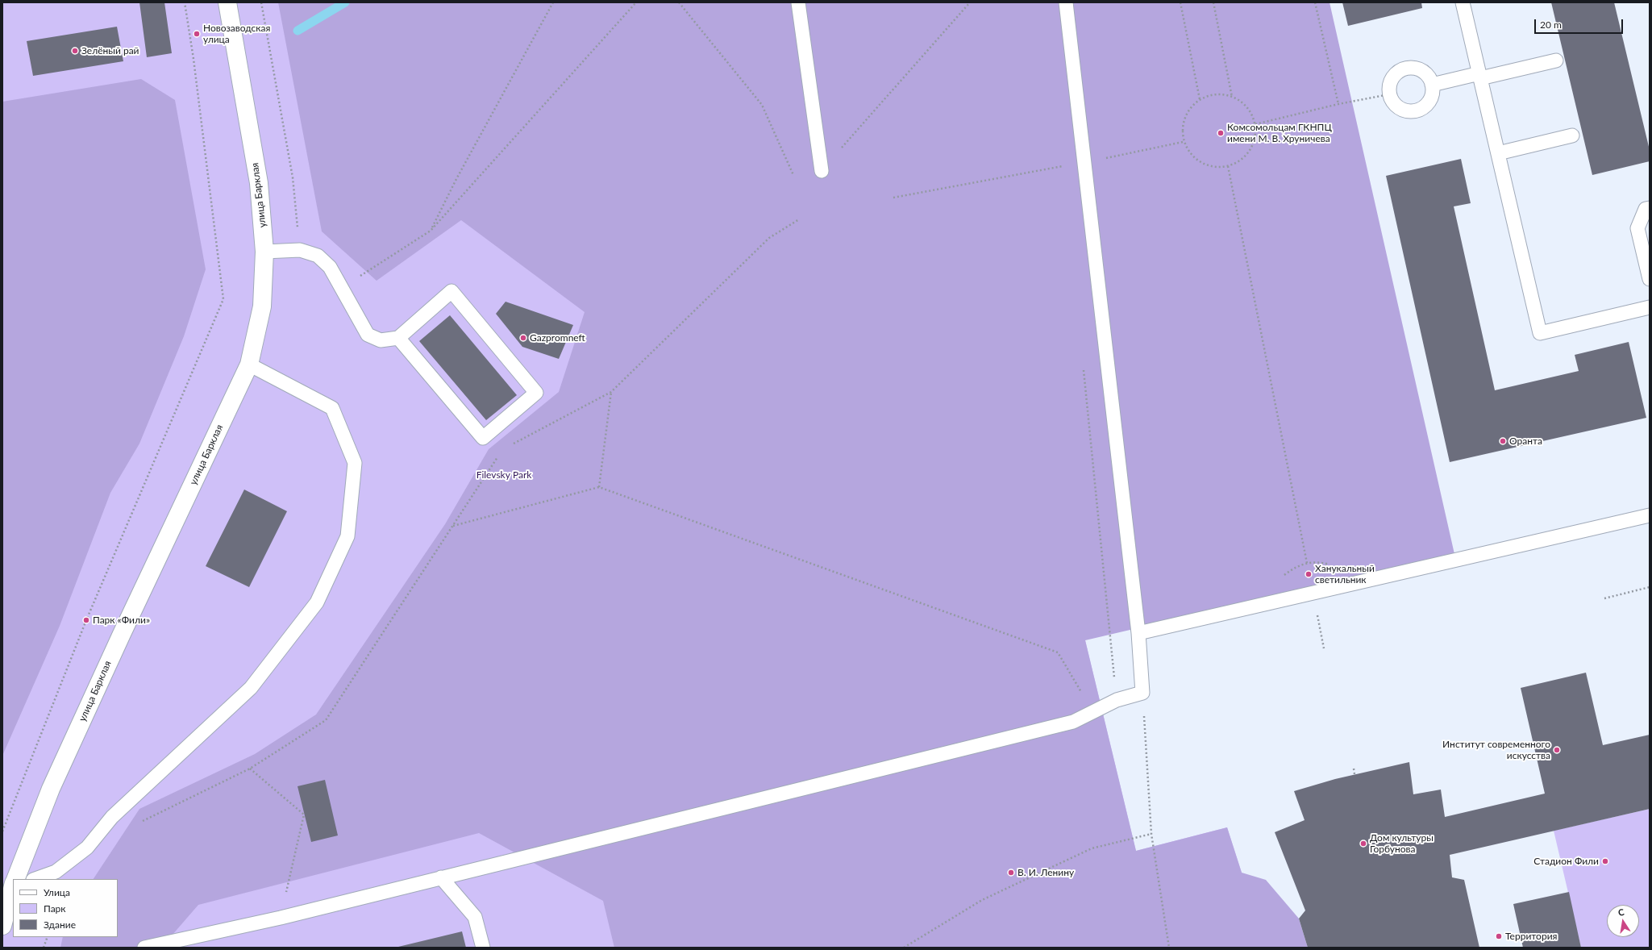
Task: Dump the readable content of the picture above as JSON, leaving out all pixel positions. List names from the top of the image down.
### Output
{
  "streets": {
    "street": ["улица Барклая"]
  },
  "parks": ["Filevsky Park"],
  "places": [
    "Новозаводская улица",
    "Зелёный рай",
    "Комсомольцам ГКНПЦ имени М. В. Хруничева",
    "Gazpromneft",
    "Оранта",
    "Ханукальный светильник",
    "Парк «Фили»",
    "Институт современного искусства",
    "Дом культуры Горбунова",
    "Стадион Фили",
    "В. И. Ленину",
    "Территория"
  ],
  "legend": ["Улица", "Парк", "Здание"],
  "scale_bar": "20 m",
  "north": "top"
}
